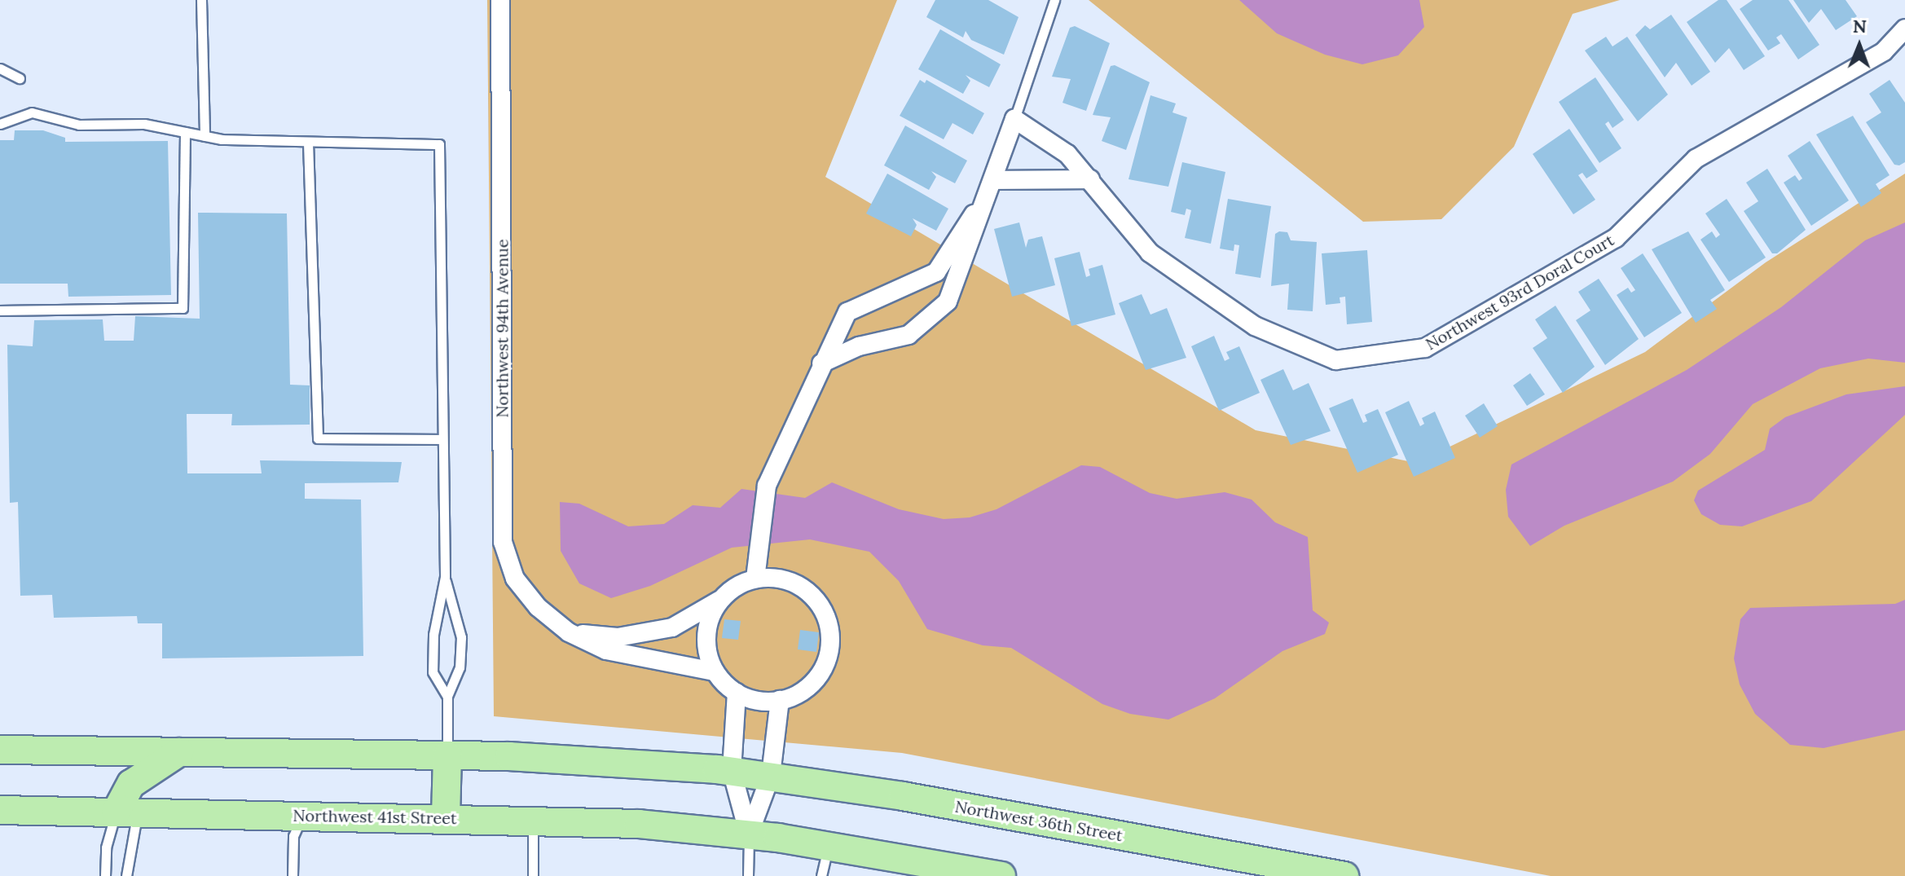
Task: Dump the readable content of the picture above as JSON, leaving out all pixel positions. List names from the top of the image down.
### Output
{
  "streets": {
    "main road": ["Northwest 41st Street", "Northwest 36th Street"],
    "street": ["Northwest 93rd Doral Court", "Northwest 94th Avenue"]
  },
  "north": "top"
}
